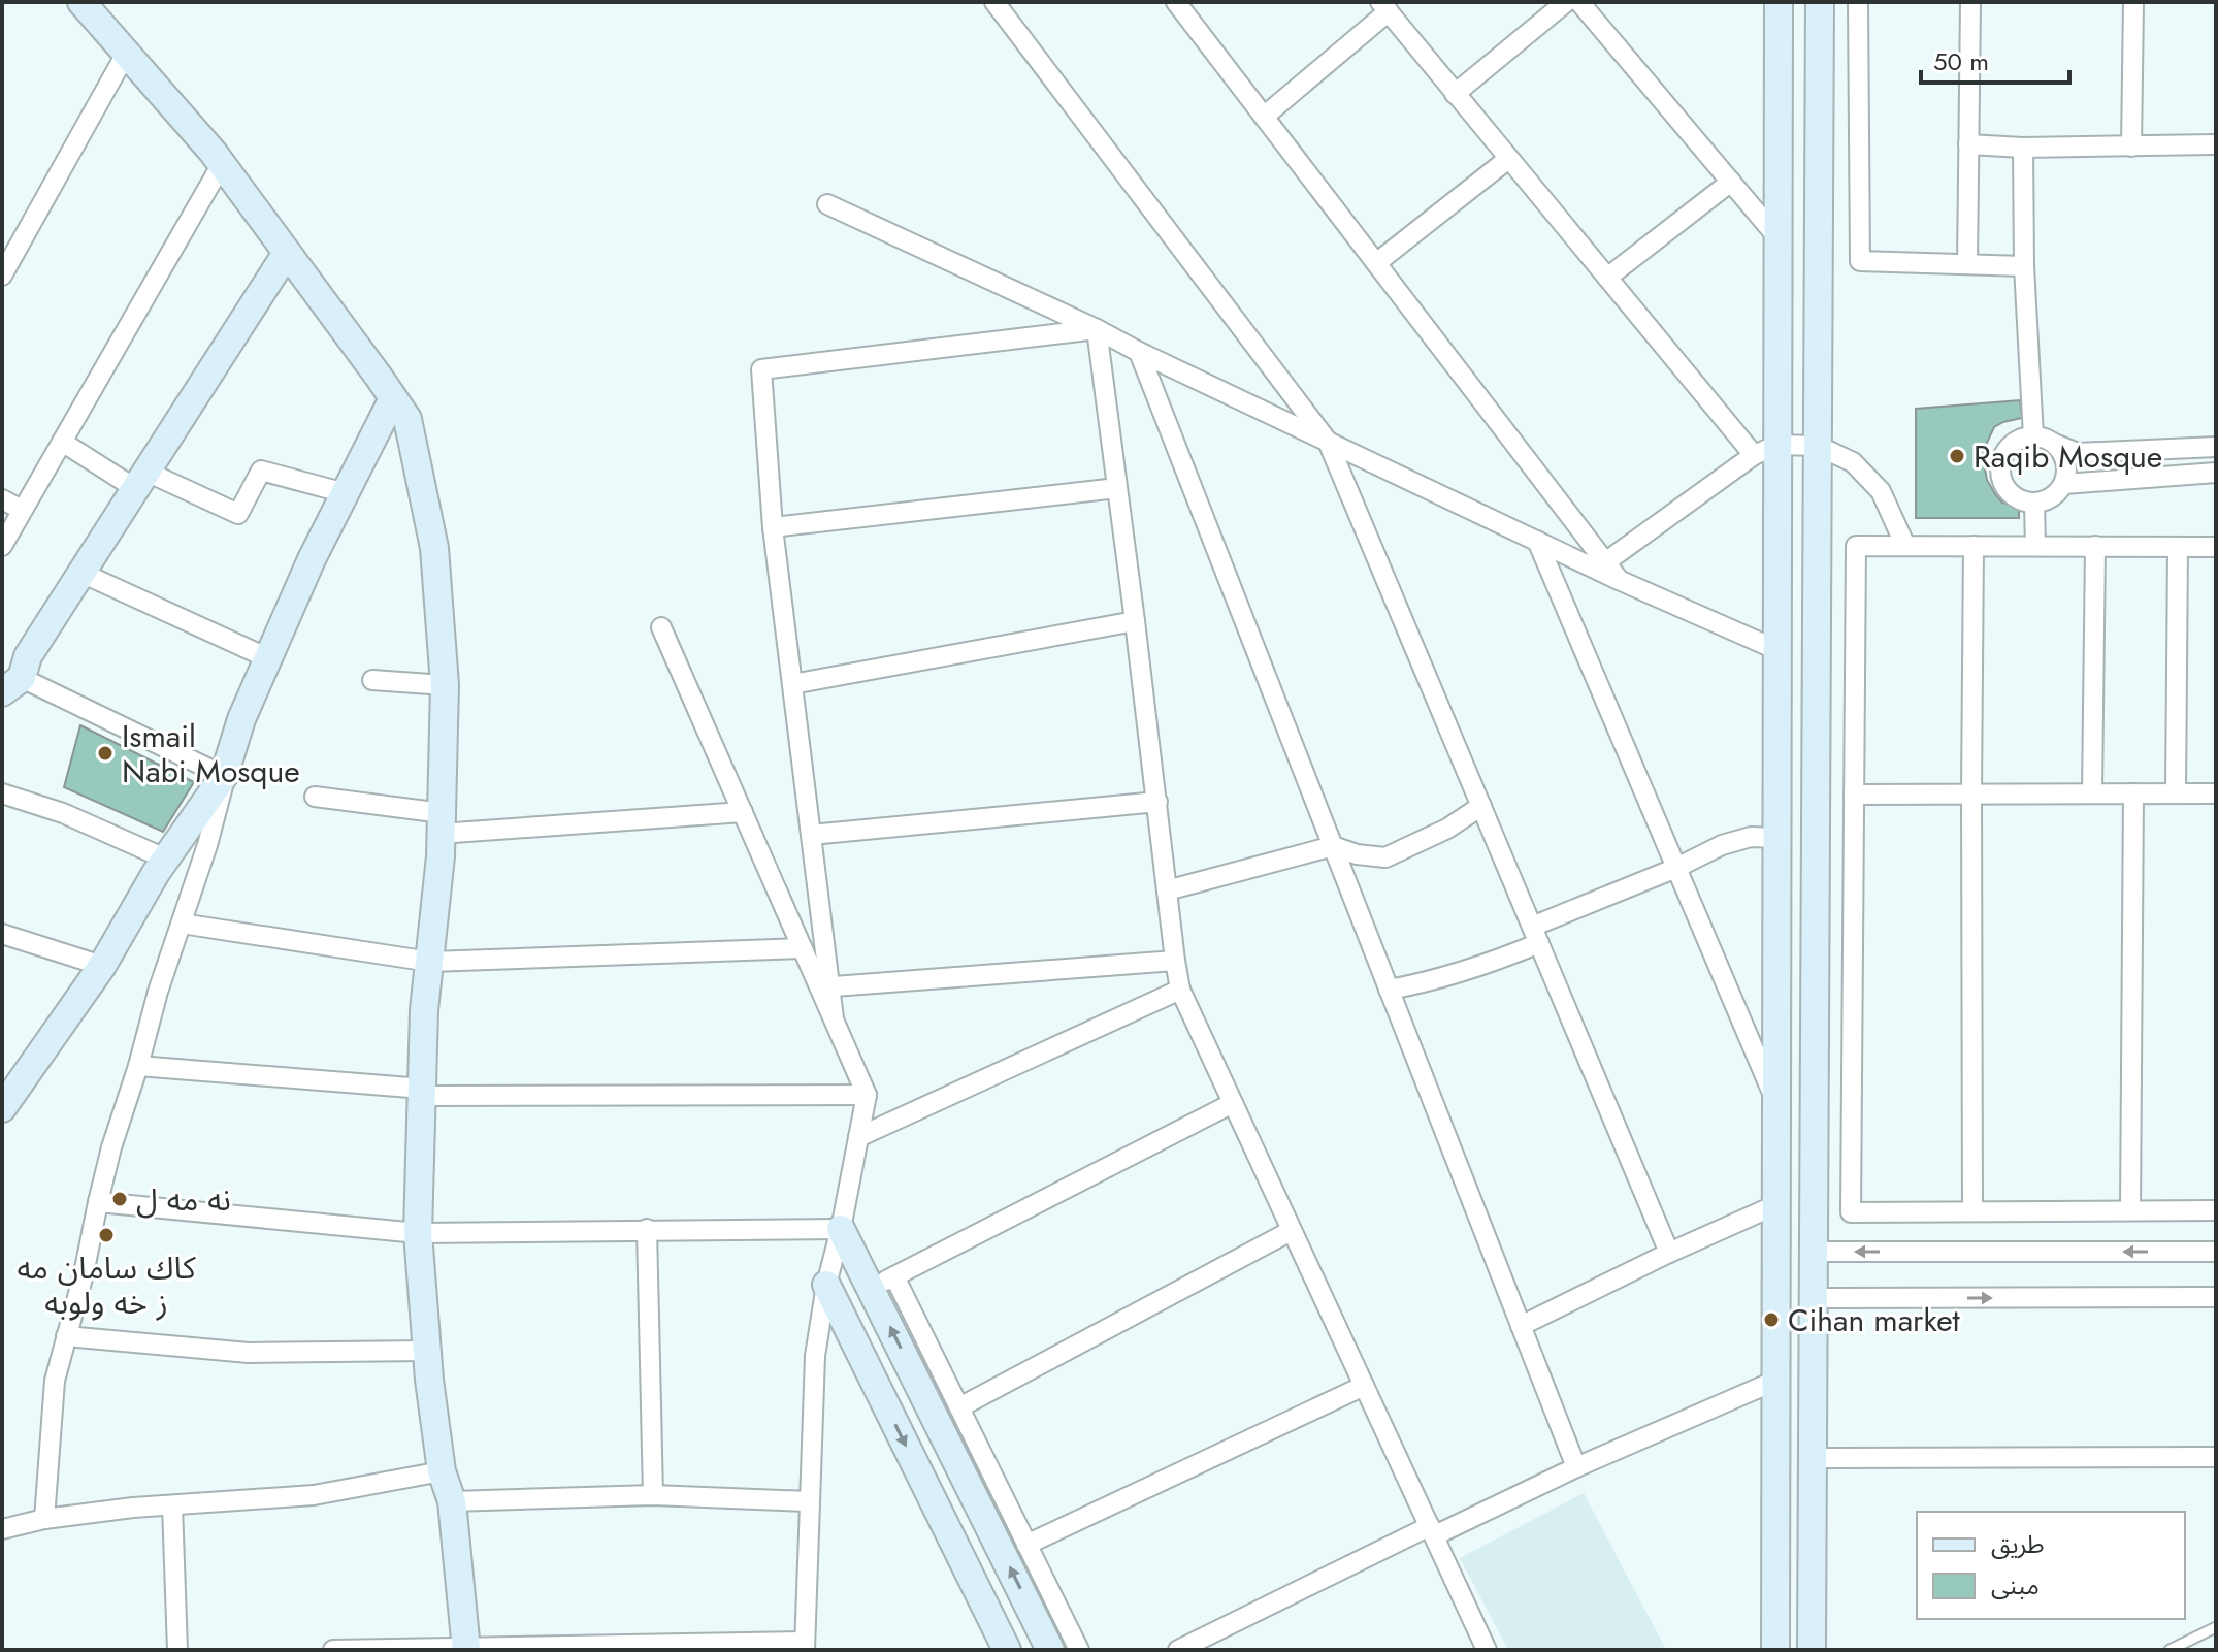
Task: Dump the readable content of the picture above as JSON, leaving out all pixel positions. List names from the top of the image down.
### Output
{
  "places": [
    "Raqib Mosque",
    "Ismail Nabi Mosque",
    "نه مه ل",
    "كاك سامان مه ز خه ولوبه",
    "Cihan market"
  ],
  "legend": ["طريق", "مبنى"],
  "scale_bar": "50 m"
}
